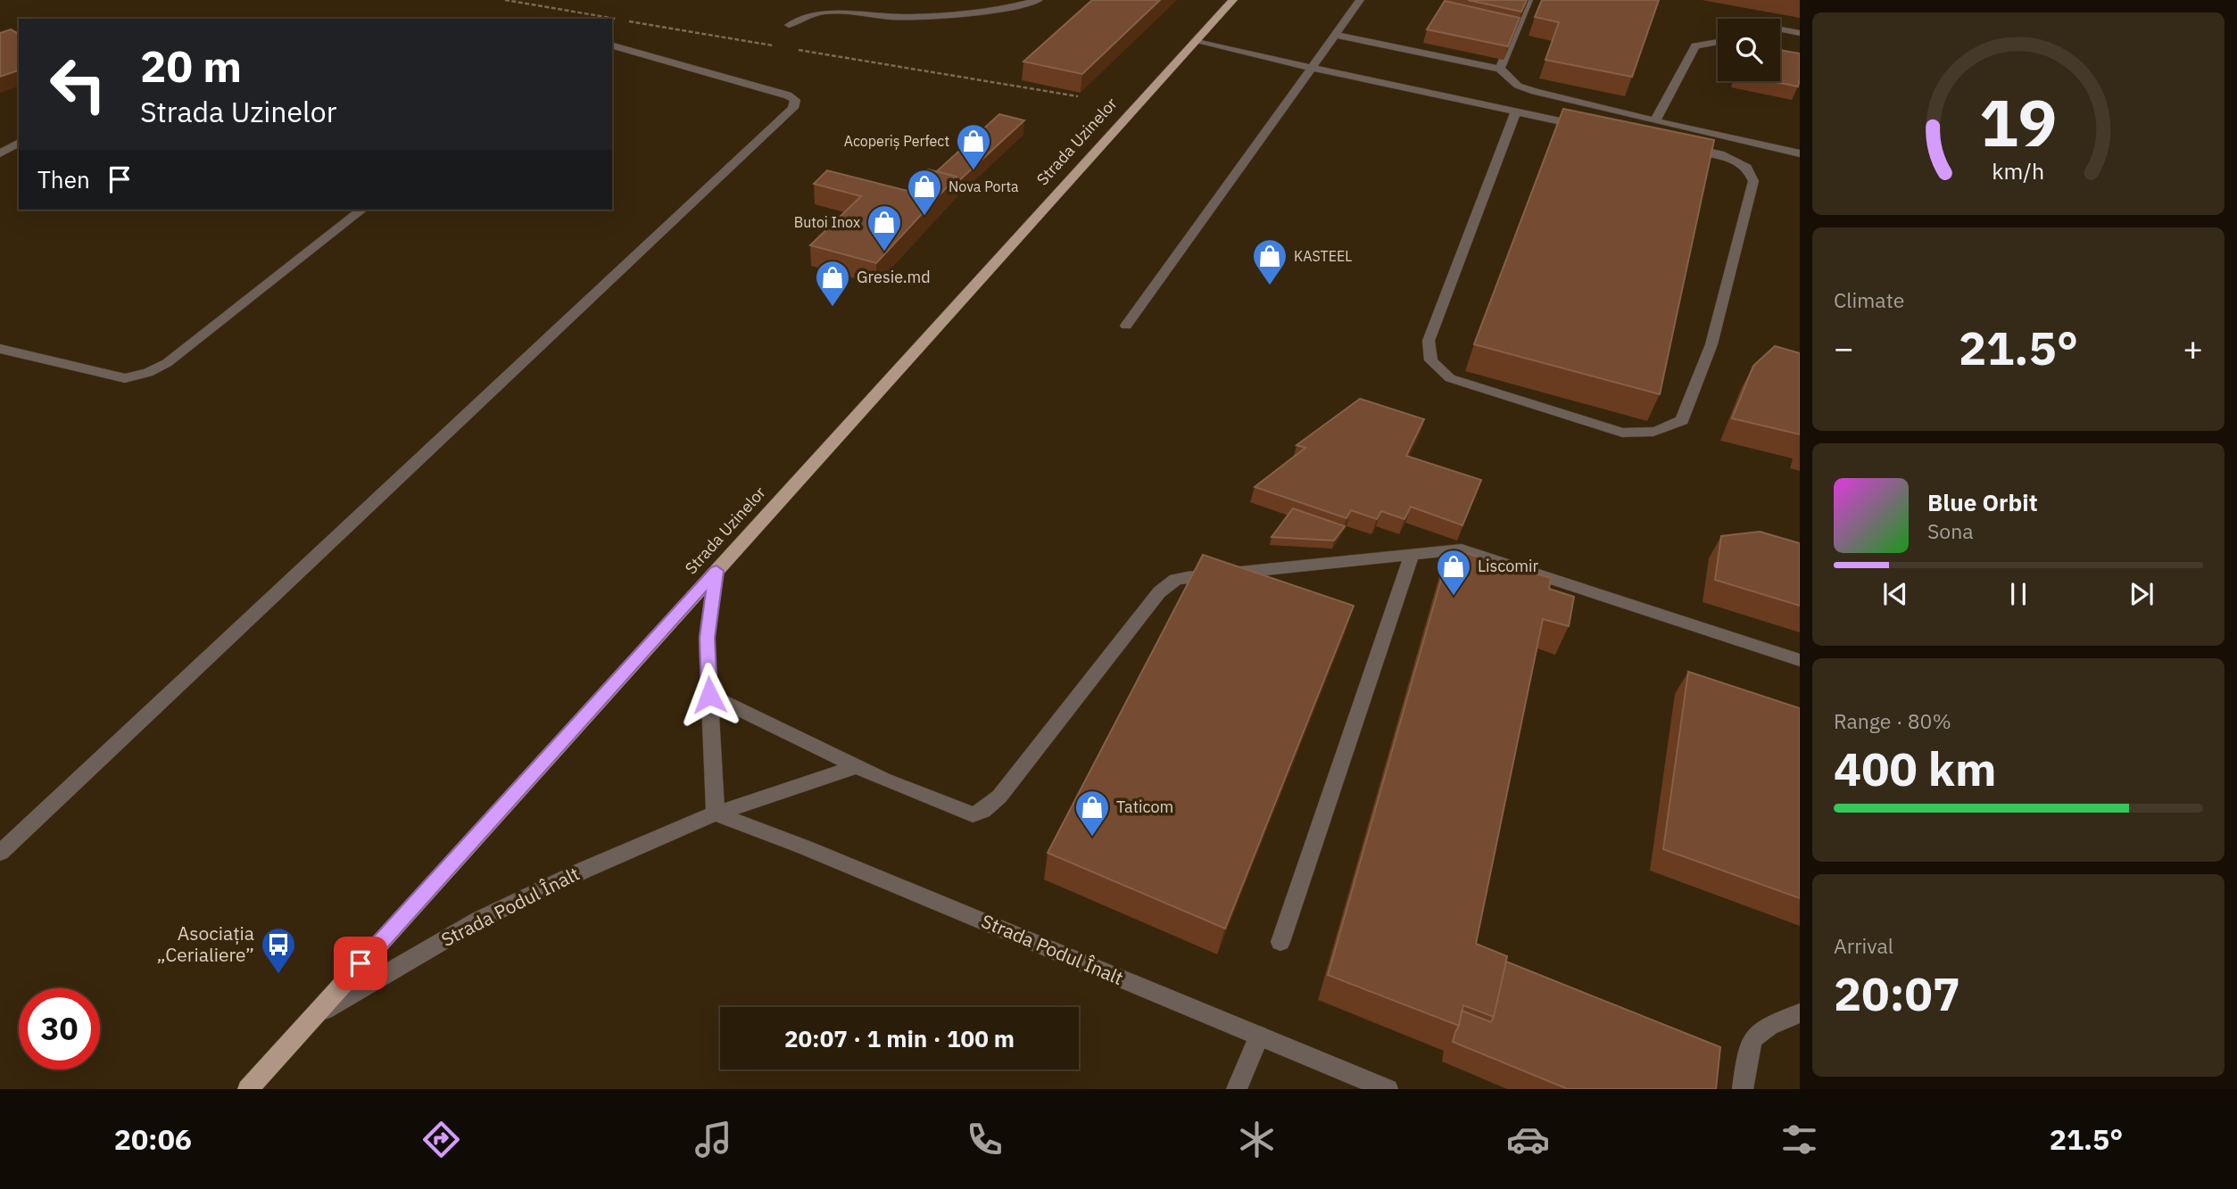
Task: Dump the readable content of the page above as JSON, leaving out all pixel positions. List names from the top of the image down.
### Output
{
  "streets": {
    "main road": ["Strada Uzinelor"],
    "street": ["Strada Podul Înalt"]
  },
  "crossings": [
    ["Strada Uzinelor", "Strada Podul Înalt"]
  ],
  "places": {
    "shop": [
      "Acoperiș Perfect",
      "Nova Porta",
      "Butoi Inox",
      "KASTEEL",
      "Gresie.md",
      "Liscomir",
      "Taticom"
    ],
    "bus stop": ["Asociația „Cerialiere”"]
  },
  "page": {
    "turn": ["20 m", "Strada Uzinelor"],
    "then": "Then",
    "tile": [
      "Climate",
      ["Range · 80%", "400 km"],
      ["Arrival", "20:07"]
    ],
    "heat": ["−", "21.5°", "+"],
    "song": ["Blue Orbit", "Sona"],
    "limit": "30",
    "trip": "20:07 · 1 min · 100 m",
    "tabs": ["20:06", "21.5°"],
    "gauge": ["19", "km/h"]
  }
}
